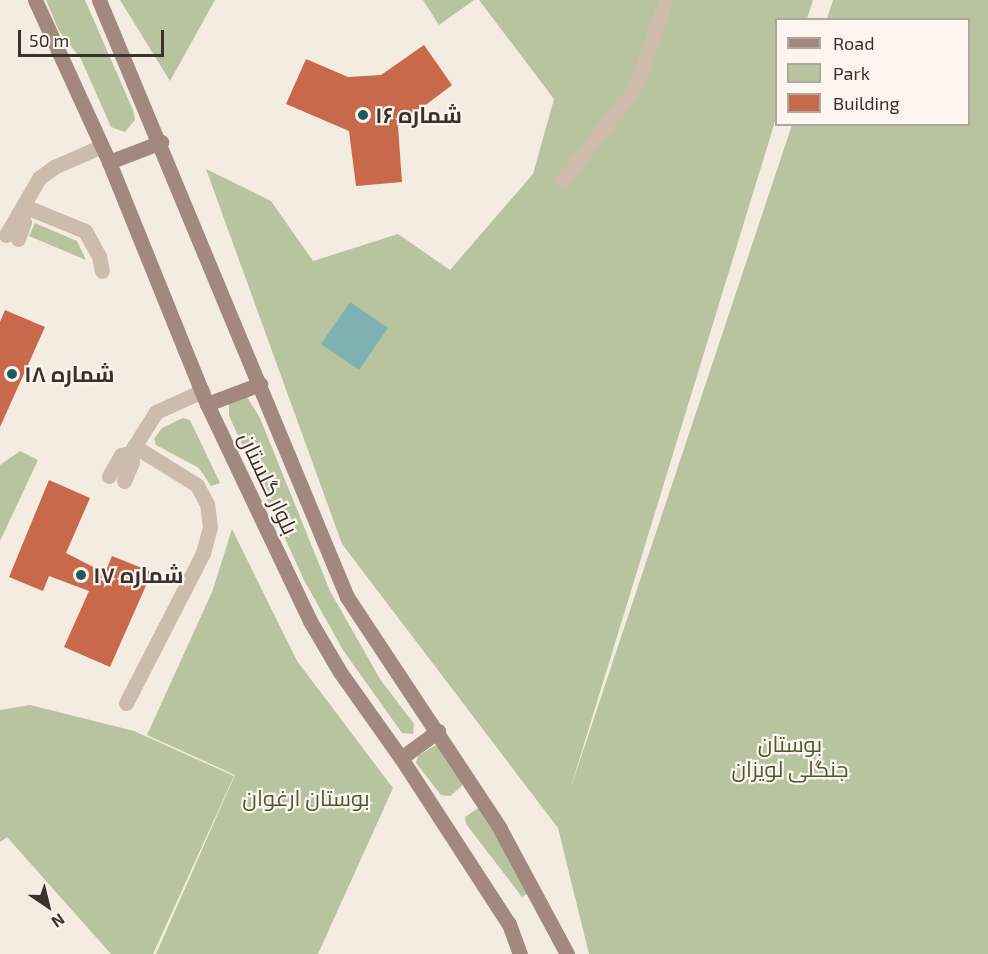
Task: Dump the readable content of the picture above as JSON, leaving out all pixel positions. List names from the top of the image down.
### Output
{
  "streets": {
    "main road": ["بلوار گلستان"]
  },
  "parks": ["بوستان جنگلی لویزان", "بوستان ارغوان"],
  "places": ["شماره ۱۶", "شماره ۱۸", "شماره ۱۷"],
  "legend": ["Road", "Park", "Building"],
  "scale_bar": "50 m",
  "north": "bottom right"
}
